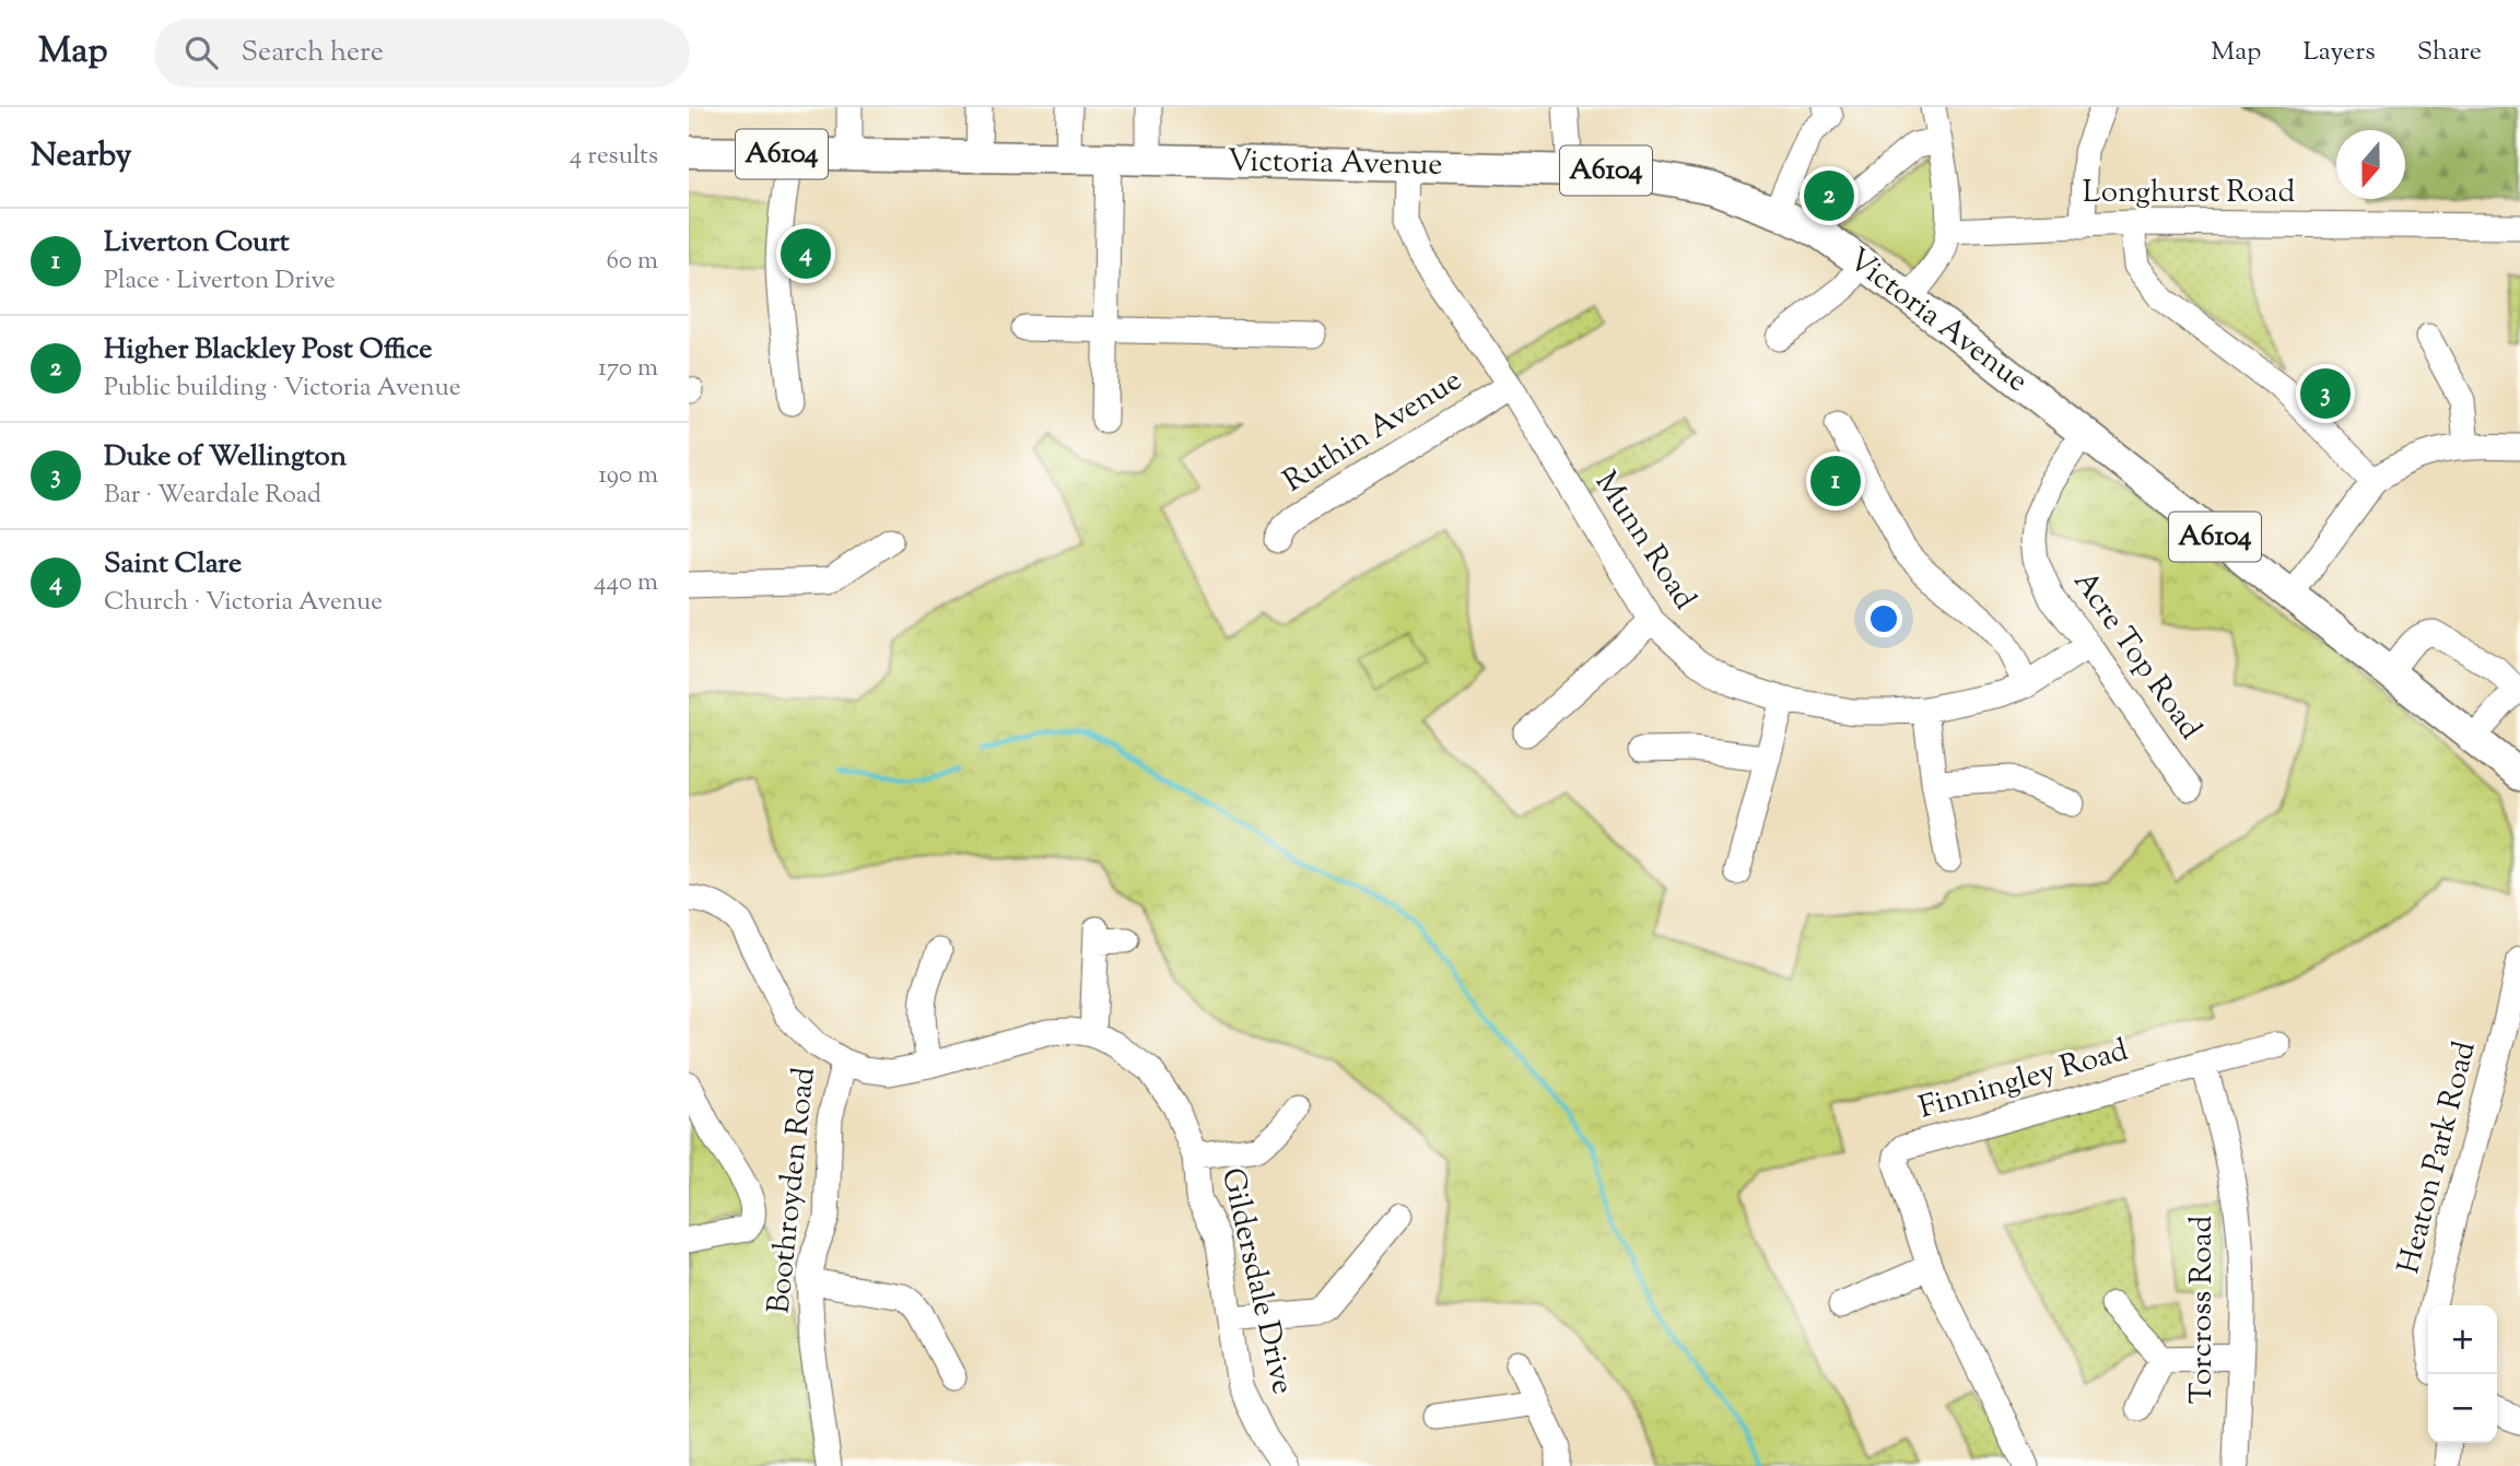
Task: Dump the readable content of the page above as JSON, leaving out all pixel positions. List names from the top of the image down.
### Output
{
  "streets": {
    "main road": ["A6104", "Victoria Avenue"],
    "street": [
      "Longhurst Road",
      "Ruthin Avenue",
      "Munn Road",
      "Acre Top Road",
      "Finningley Road",
      "Heaton Park Road",
      "Boothroyden Road",
      "Gildersdale Drive",
      "Torcross Road"
    ]
  },
  "crossings": [
    ["Victoria Avenue", "Munn Road"],
    ["Victoria Avenue", "Acre Top Road"],
    ["Ruthin Avenue", "Munn Road"],
    ["Munn Road", "Acre Top Road"],
    ["Finningley Road", "Torcross Road"],
    ["Boothroyden Road", "Gildersdale Drive"]
  ],
  "north": "bottom",
  "page": {
    "header": "Map",
    "search": "Search here",
    "nav": ["Map", "Layers", "Share"],
    "heading": ["Nearby", "4 results"],
    "pins": [
      "2",
      "4",
      "3",
      "1"
    ],
    "list": [
      {
        "mark": "1",
        "name": "Liverton Court",
        "note": "Place · Liverton Drive",
        "value": "60 m"
      },
      {
        "mark": "2",
        "name": "Higher Blackley Post Office",
        "note": "Public building · Victoria Avenue",
        "value": "170 m"
      },
      {
        "mark": "3",
        "name": "Duke of Wellington",
        "note": "Bar · Weardale Road",
        "value": "190 m"
      },
      {
        "mark": "4",
        "name": "Saint Clare",
        "note": "Church · Victoria Avenue",
        "value": "440 m"
      }
    ],
    "map_buttons": ["+", "−"]
  }
}
